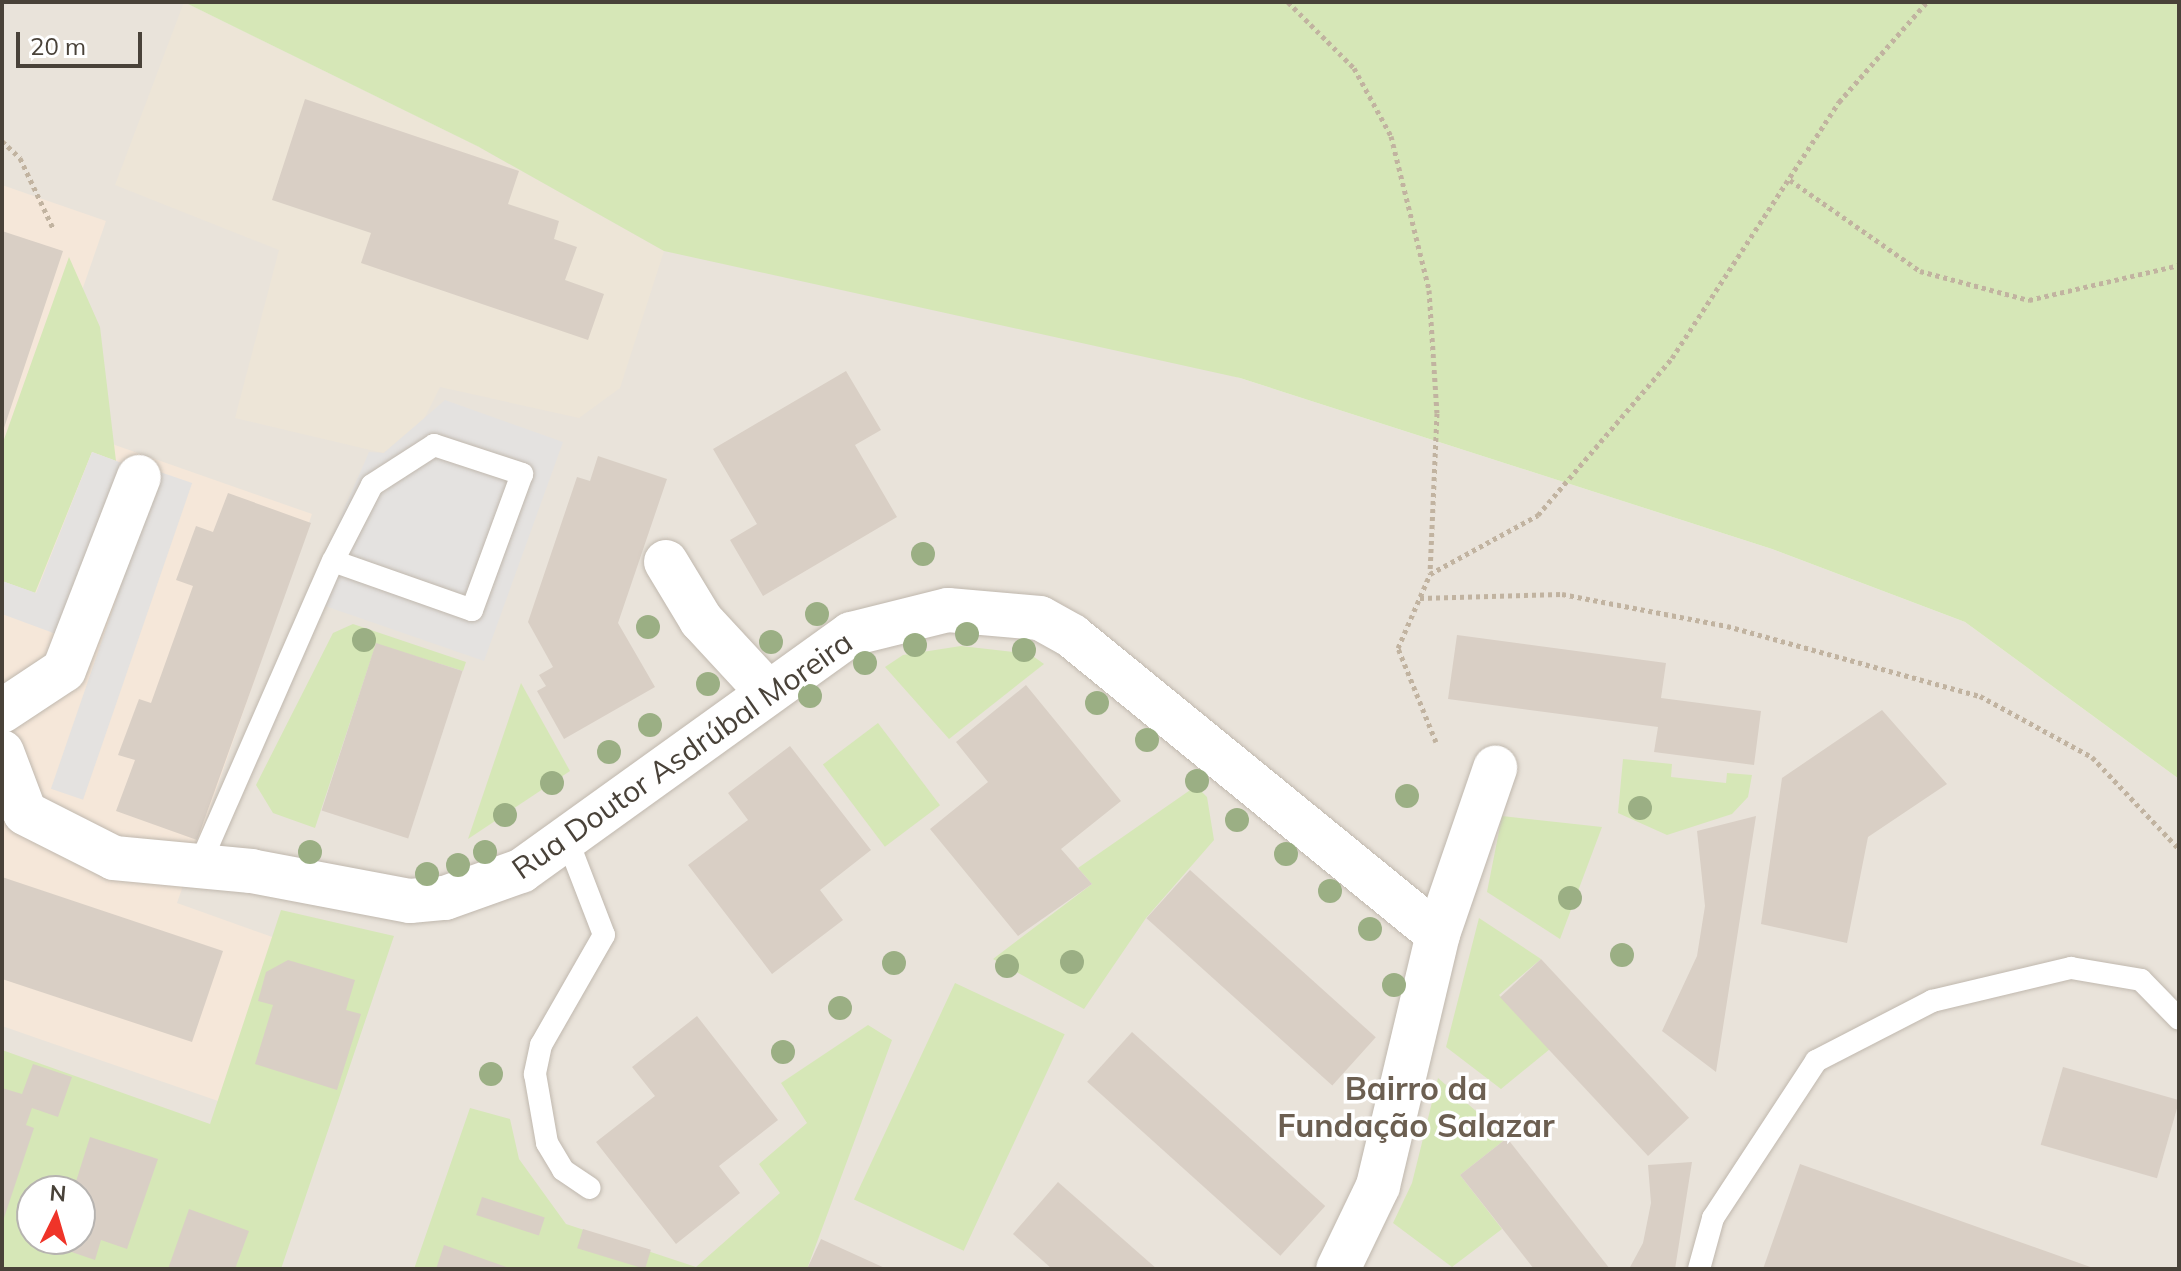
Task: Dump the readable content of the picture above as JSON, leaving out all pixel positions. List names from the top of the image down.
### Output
{
  "streets": {
    "street": ["Rua Doutor Asdrúbal Moreira"]
  },
  "districts": ["Bairro da Fundação Salazar"],
  "scale_bar": "20 m",
  "north": "top"
}
